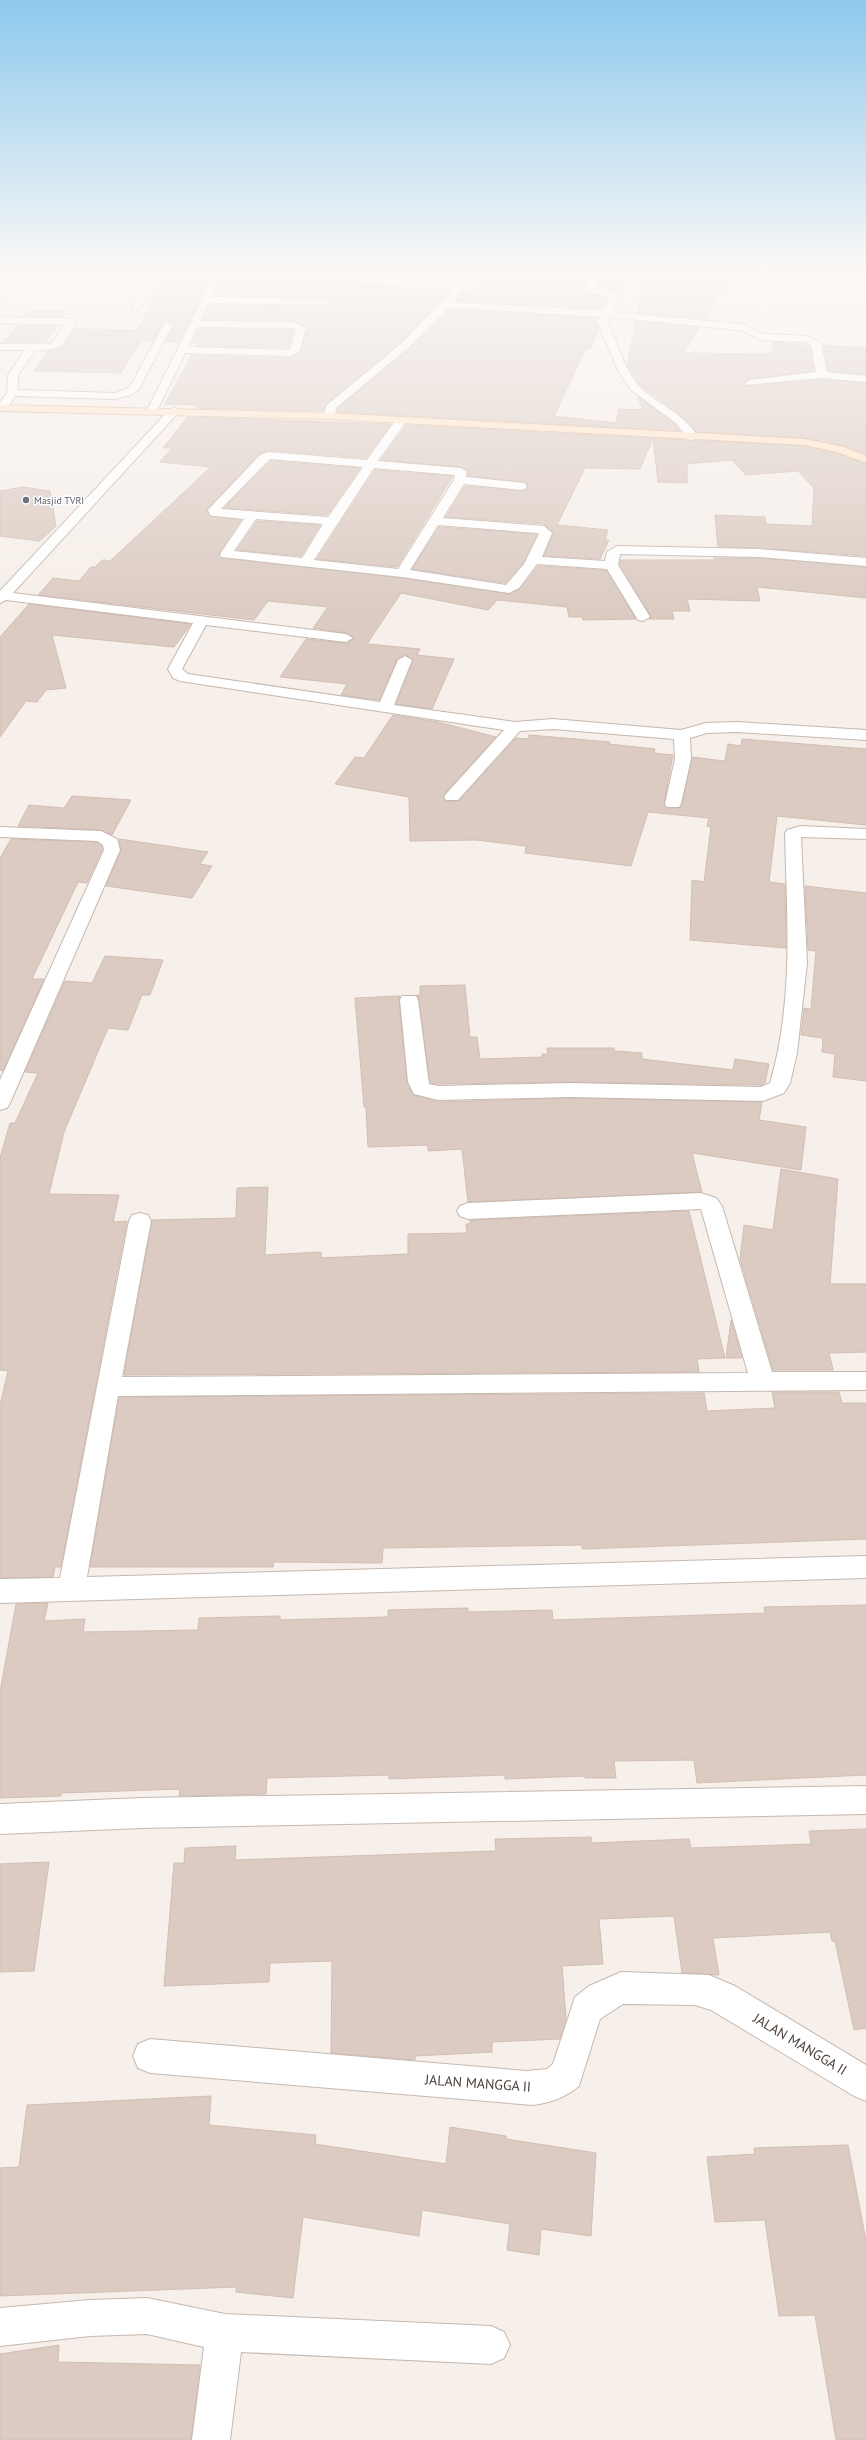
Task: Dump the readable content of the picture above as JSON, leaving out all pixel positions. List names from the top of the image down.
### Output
{
  "streets": {
    "street": ["JALAN MANGGA II"]
  },
  "places": ["Masjid TVRI"]
}
